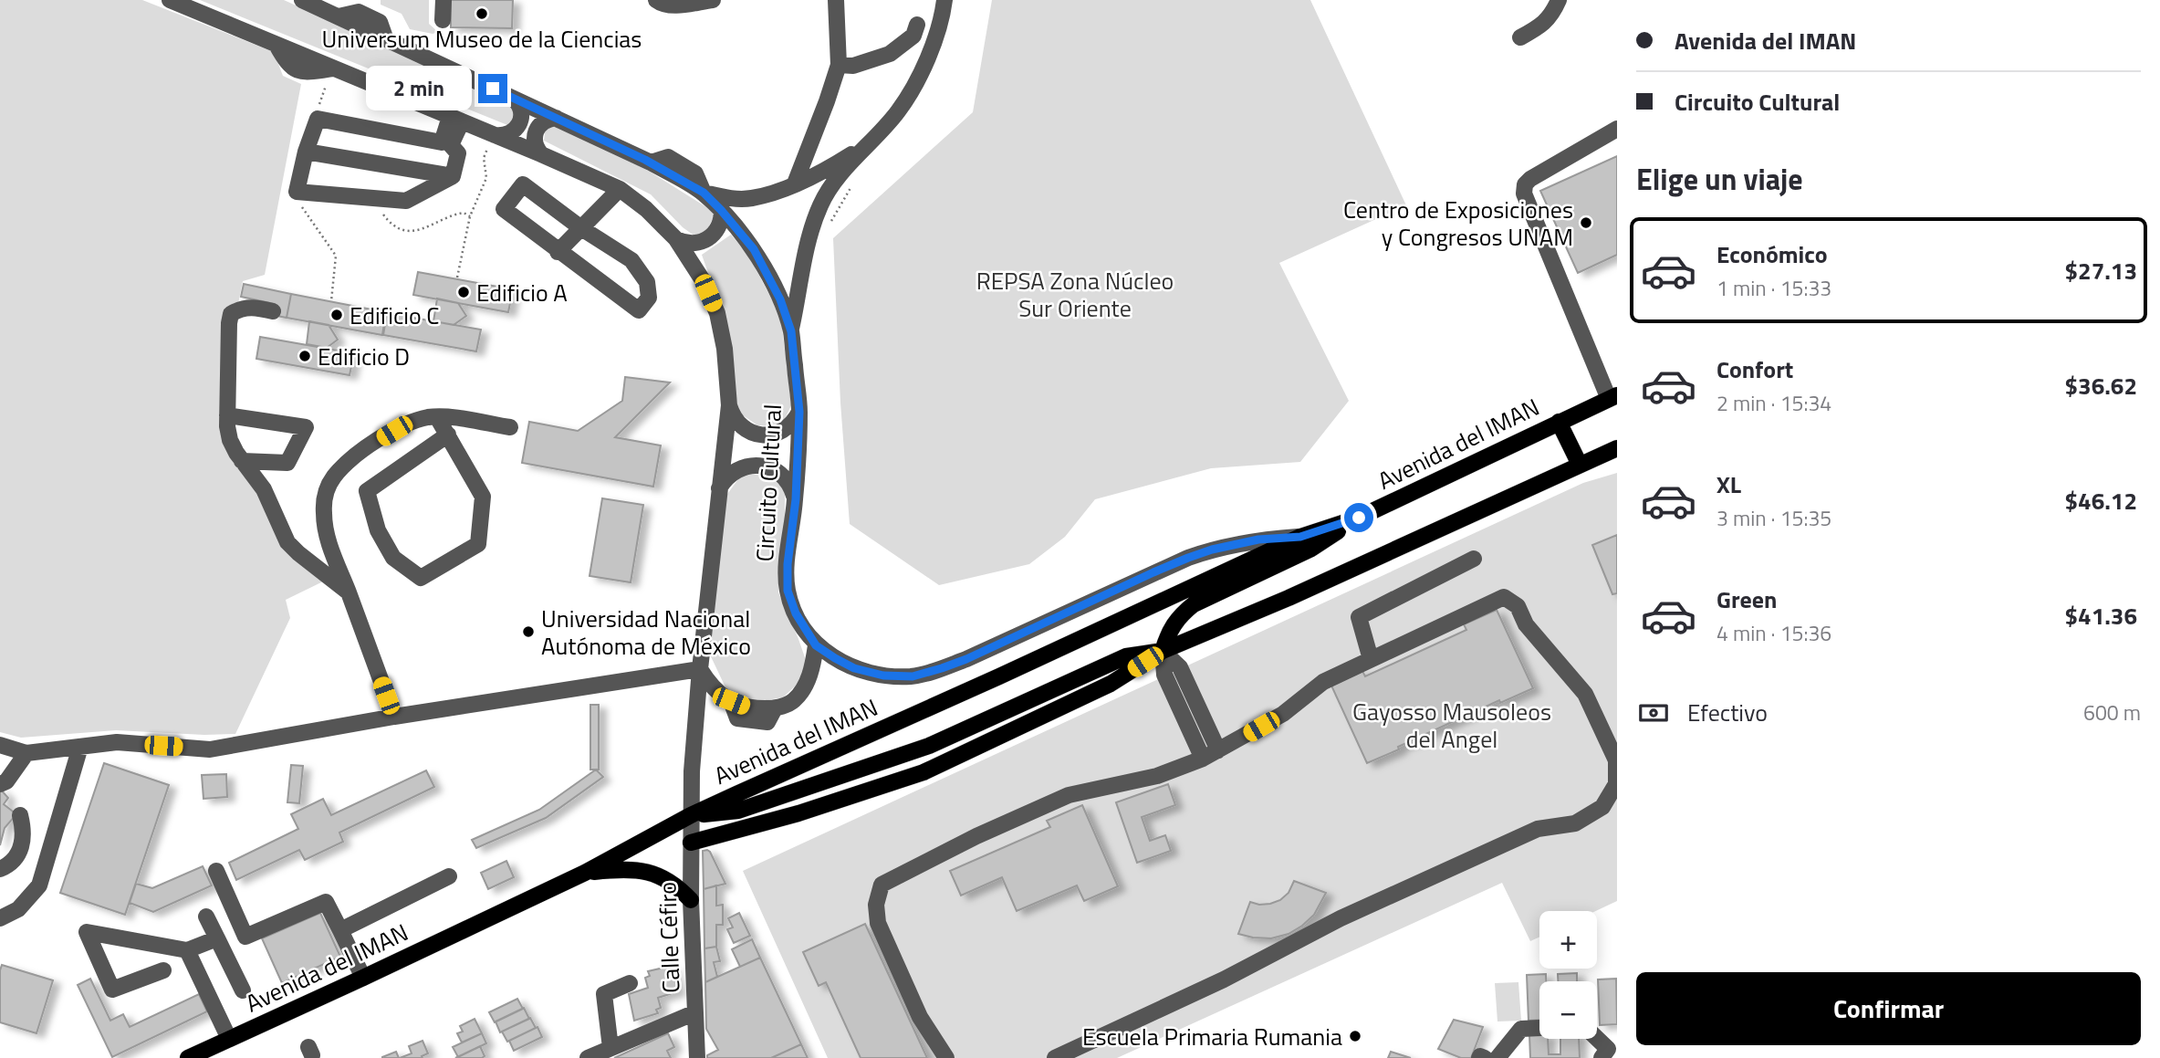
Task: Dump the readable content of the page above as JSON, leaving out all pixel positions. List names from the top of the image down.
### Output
{
  "streets": {
    "main road": ["Avenida del IMAN"],
    "street": ["Circuito Cultural", "Calle Céfiro"]
  },
  "crossings": [
    ["Avenida del IMAN", "Circuito Cultural"],
    ["Avenida del IMAN", "Calle Céfiro"],
    ["Circuito Cultural", "Calle Céfiro"]
  ],
  "parks": ["REPSA Zona Núcleo Sur Oriente", "Gayosso Mausoleos del Angel"],
  "places": [
    "Universum Museo de la Ciencias",
    "Centro de Exposiciones y Congresos UNAM",
    "Edificio A",
    "Edificio C",
    "Edificio D",
    "Universidad Nacional Autónoma de México",
    "Escuela Primaria Rumania"
  ],
  "page": {
    "banner": ["Avenida del IMAN", "Circuito Cultural"],
    "bubble": "2 min",
    "heading": "Elige un viaje",
    "list": [
      {
        "name": "Económico",
        "note": "1 min · 15:33",
        "value": "$27.13"
      },
      {
        "name": "Confort",
        "note": "2 min · 15:34",
        "value": "$36.62"
      },
      {
        "name": "XL",
        "note": "3 min · 15:35",
        "value": "$46.12"
      },
      {
        "name": "Green",
        "note": "4 min · 15:36",
        "value": "$41.36"
      }
    ],
    "pay": ["Efectivo", "600 m"],
    "map_buttons": ["+", "−"],
    "buttons": "Confirmar"
  }
}
